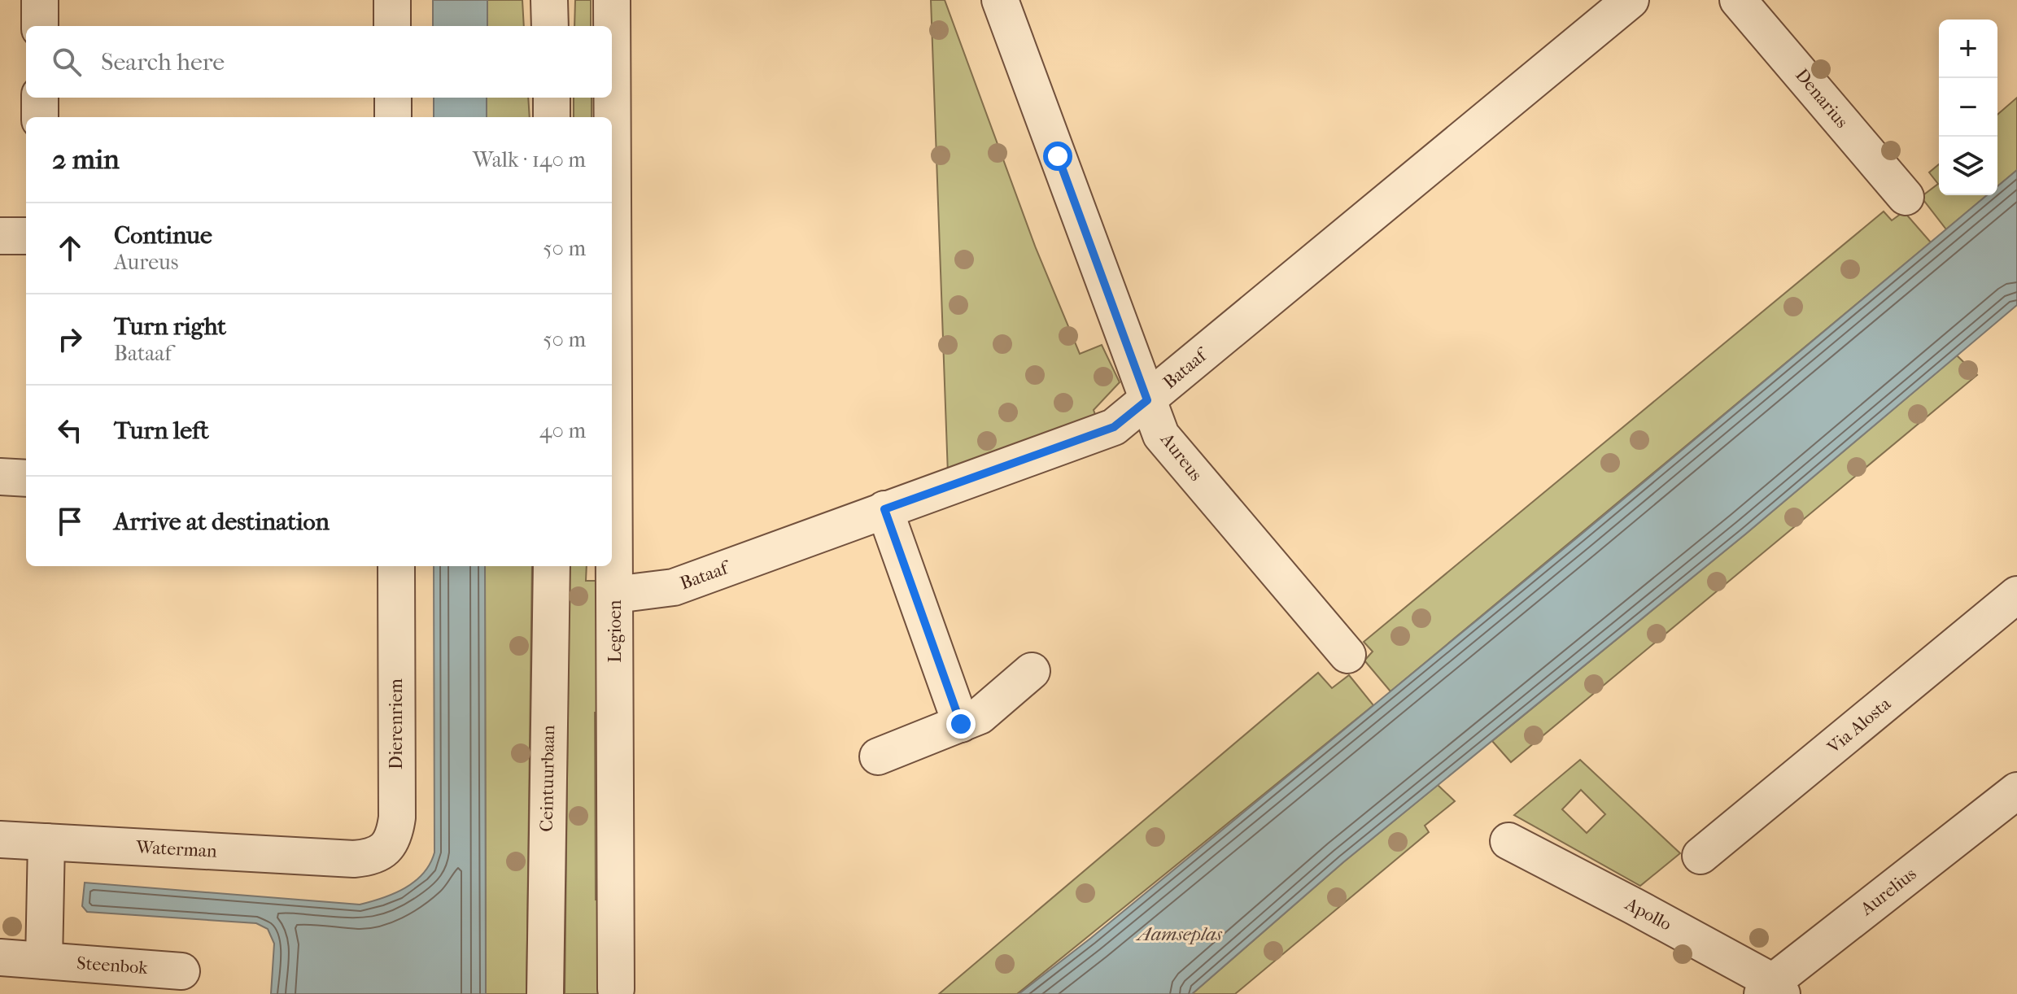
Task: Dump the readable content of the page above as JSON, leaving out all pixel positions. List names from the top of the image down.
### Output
{
  "streets": {
    "street": [
      "Denarius",
      "Bataaf",
      "Aureus",
      "Legioen",
      "Dierenriem",
      "Via Alosta",
      "Ceintuurbaan",
      "Waterman",
      "Aurelius",
      "Apollo",
      "Steenbok"
    ]
  },
  "crossings": [
    ["Bataaf", "Aureus"],
    ["Bataaf", "Legioen"],
    ["Dierenriem", "Waterman"],
    ["Aurelius", "Apollo"]
  ],
  "water": ["Aamseplas"],
  "page": {
    "map_buttons": ["+", "−"],
    "search": "Search here",
    "heading": ["2 min", "Walk · 140 m"],
    "list": [
      ["Continue", "Aureus", "50 m"],
      ["Turn right", "Bataaf", "50 m"],
      ["Turn left", "40 m"],
      "Arrive at destination"
    ]
  }
}
